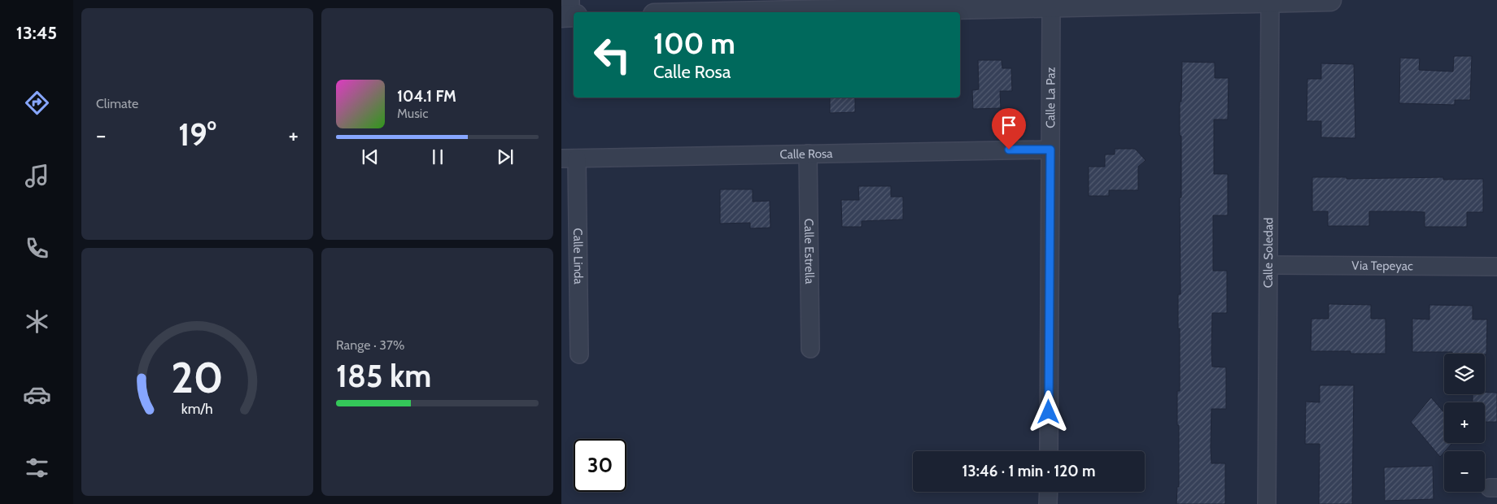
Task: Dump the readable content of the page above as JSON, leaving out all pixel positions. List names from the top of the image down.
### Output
{
  "streets": {
    "street": [
      "Calle La Paz",
      "Calle Rosa",
      "Calle Estrella",
      "Calle Soledad",
      "Calle Linda",
      "Via Tepeyac"
    ]
  },
  "crossings": [
    ["Calle La Paz", "Calle Rosa"],
    ["Calle Rosa", "Calle Estrella"],
    ["Calle Rosa", "Calle Linda"],
    ["Calle Soledad", "Via Tepeyac"]
  ],
  "page": {
    "tabs": "13:45",
    "tile": [
      "Climate",
      ["Range · 37%", "185 km"]
    ],
    "turn": ["100 m", "Calle Rosa"],
    "song": ["104.1 FM", "Music"],
    "heat": ["−", "19°", "+"],
    "map_buttons": ["+", "−"],
    "limit": "30",
    "trip": "13:46 · 1 min · 120 m",
    "gauge": ["20", "km/h"]
  }
}
